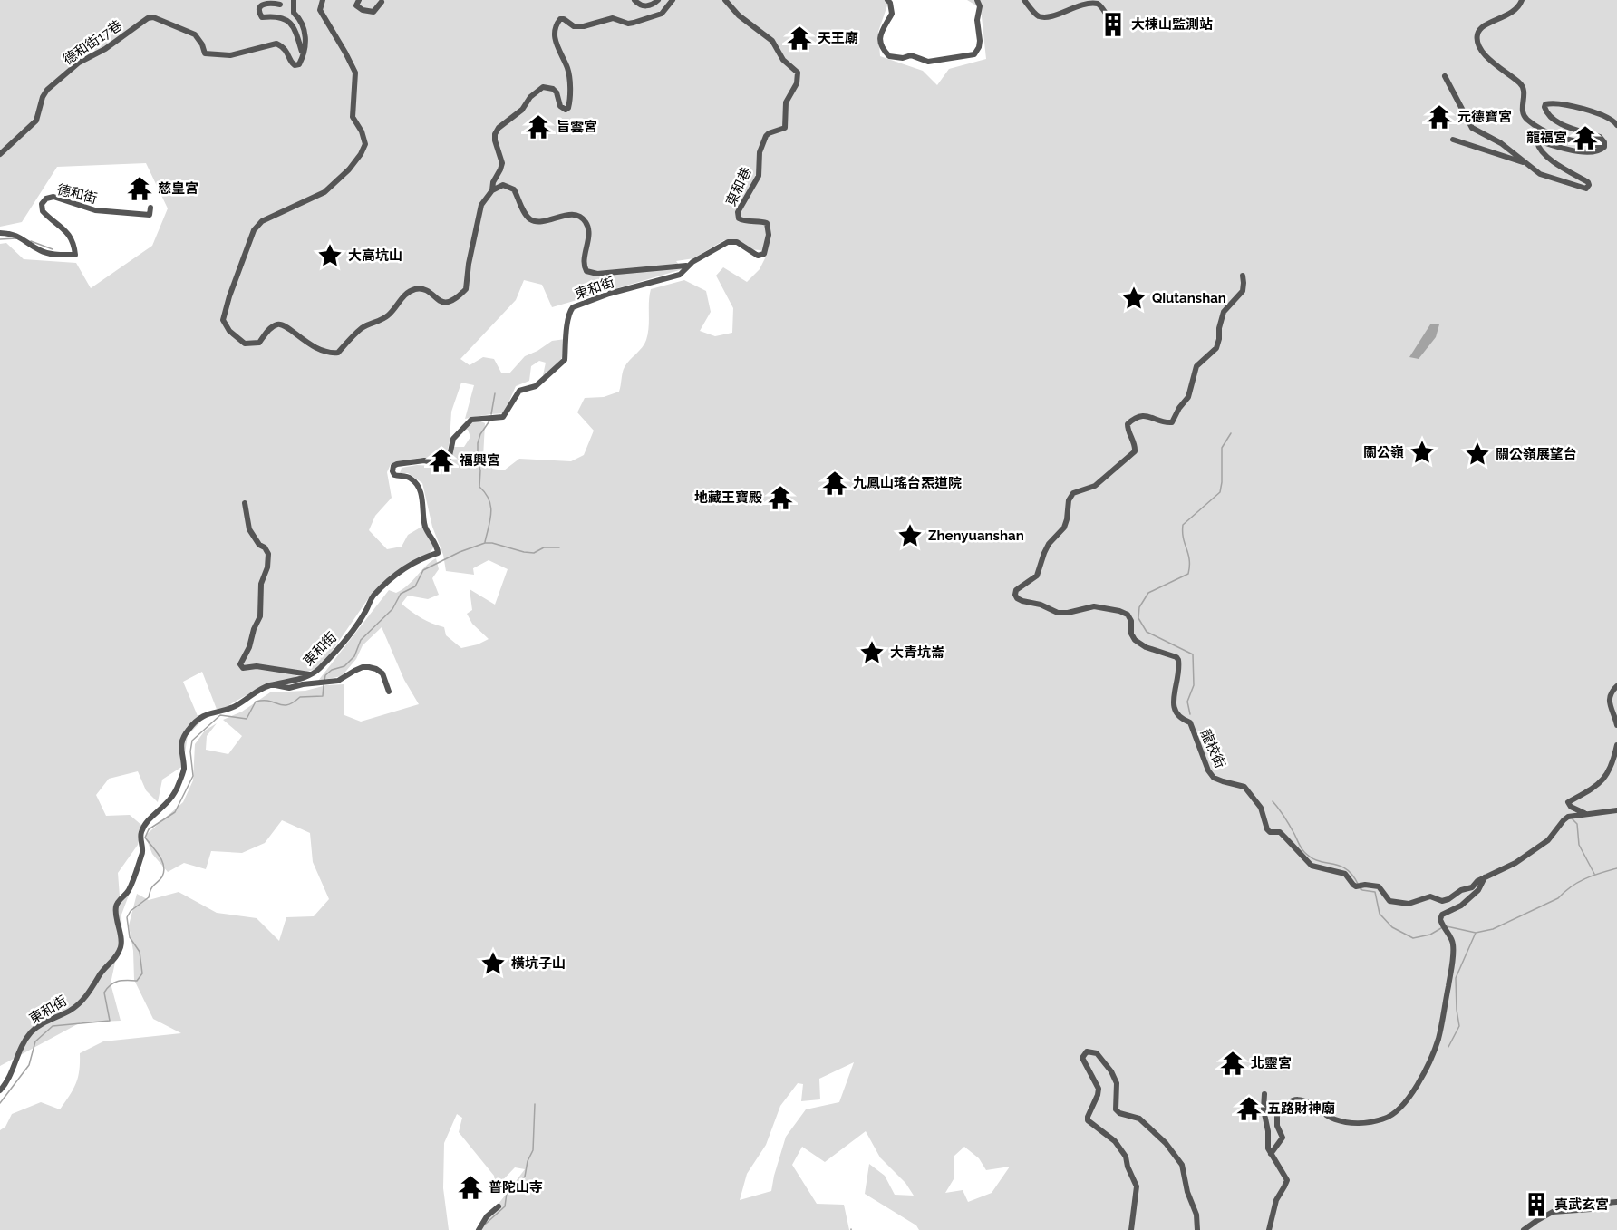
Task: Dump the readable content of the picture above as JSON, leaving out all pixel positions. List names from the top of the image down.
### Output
{
  "streets": {
    "street": [
      "德和街17巷",
      "東和巷",
      "德和街",
      "東和街",
      "龍校街"
    ]
  },
  "crossings": [
    ["東和巷", "東和街"]
  ],
  "places": {
    "building": ["大棟山監測站", "真武玄宮"],
    "temple": [
      "天王廟",
      "元德寶宮",
      "旨雲宮",
      "龍福宮",
      "慈皇宮",
      "福興宮",
      "九鳳山瑤台炁道院",
      "地藏王寶殿",
      "北靈宮",
      "五路財神廟",
      "普陀山寺"
    ],
    "place": [
      "大高坑山",
      "Qiutanshan",
      "關公嶺",
      "關公嶺展望台",
      "Zhenyuanshan",
      "大青坑崙",
      "橫坑子山"
    ]
  }
}
